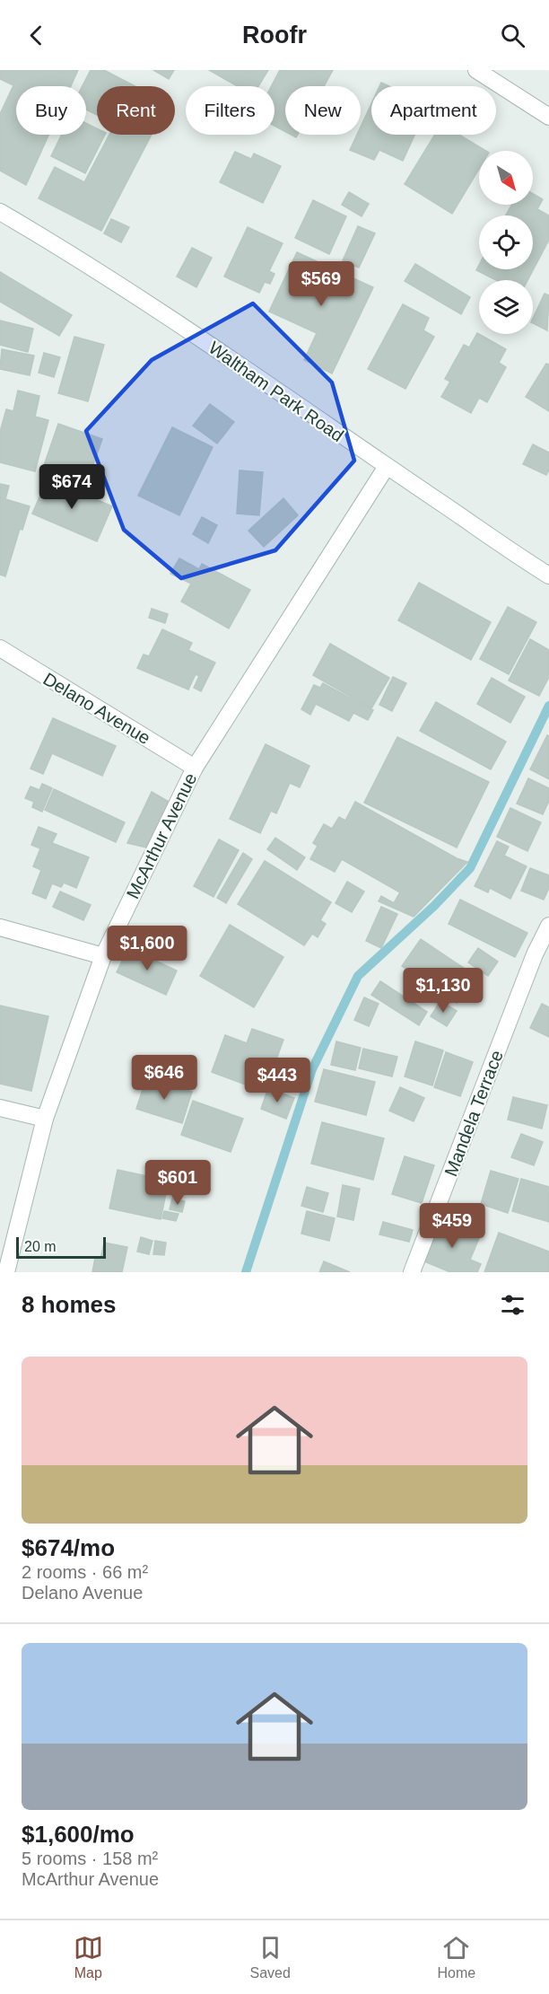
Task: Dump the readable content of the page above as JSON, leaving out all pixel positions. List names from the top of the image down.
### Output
{
  "streets": {
    "street": [
      "Waltham Park Road",
      "Delano Avenue",
      "McArthur Avenue",
      "Mandela Terrace"
    ]
  },
  "crossings": [
    ["Waltham Park Road", "McArthur Avenue"],
    ["Delano Avenue", "McArthur Avenue"]
  ],
  "scale_bar": "20 m",
  "north": "bottom right",
  "page": {
    "header": "Roofr",
    "chip": [
      "Buy",
      "Rent",
      "Filters",
      "New",
      "Apartment"
    ],
    "price": [
      "$569",
      "$674",
      "$1,600",
      "$1,130",
      "$646",
      "$443",
      "$601",
      "$459"
    ],
    "scale": "20 m",
    "heading": "8 homes",
    "list": [
      {
        "name": "$674/mo",
        "note": "2 rooms · 66 m² · Delano Avenue"
      },
      {
        "name": "$1,600/mo",
        "note": "5 rooms · 158 m² · McArthur Avenue"
      }
    ],
    "tabs": ["Map", "Saved", "Home"]
  }
}
